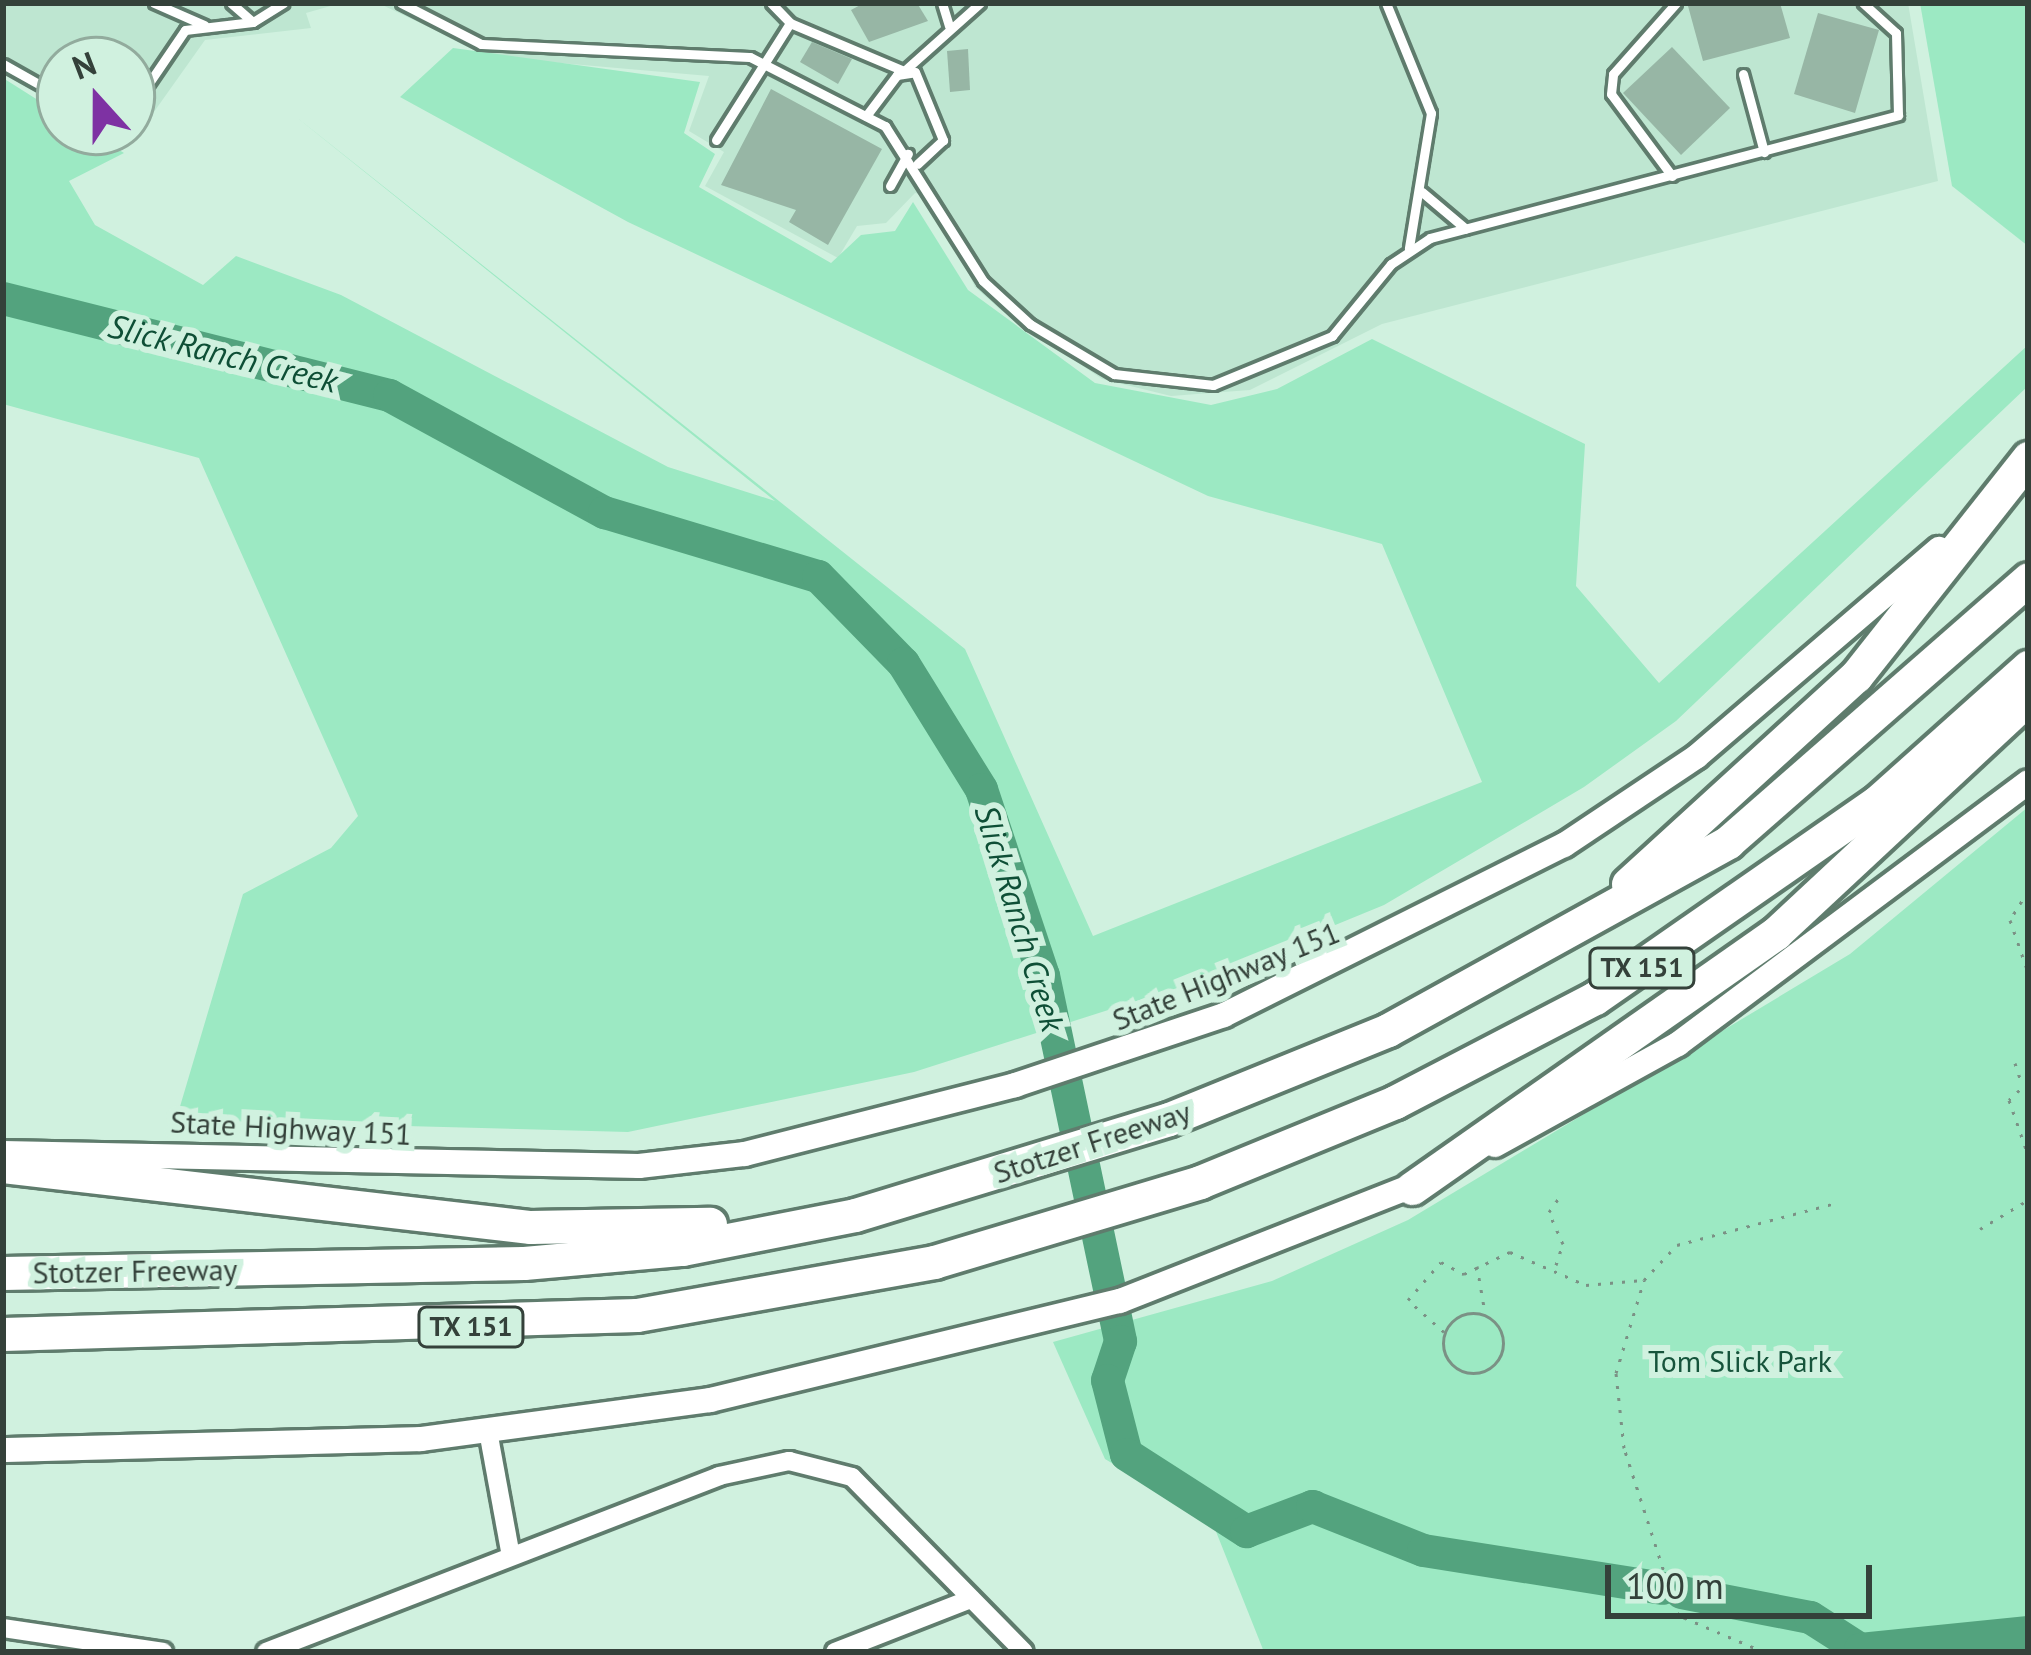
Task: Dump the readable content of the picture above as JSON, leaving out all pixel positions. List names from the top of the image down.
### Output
{
  "streets": {
    "highway": ["TX 151", "Stotzer Freeway"],
    "main road": ["State Highway 151"]
  },
  "water": ["Slick Ranch Creek"],
  "parks": ["Tom Slick Park"],
  "scale_bar": "100 m",
  "north": "top"
}
